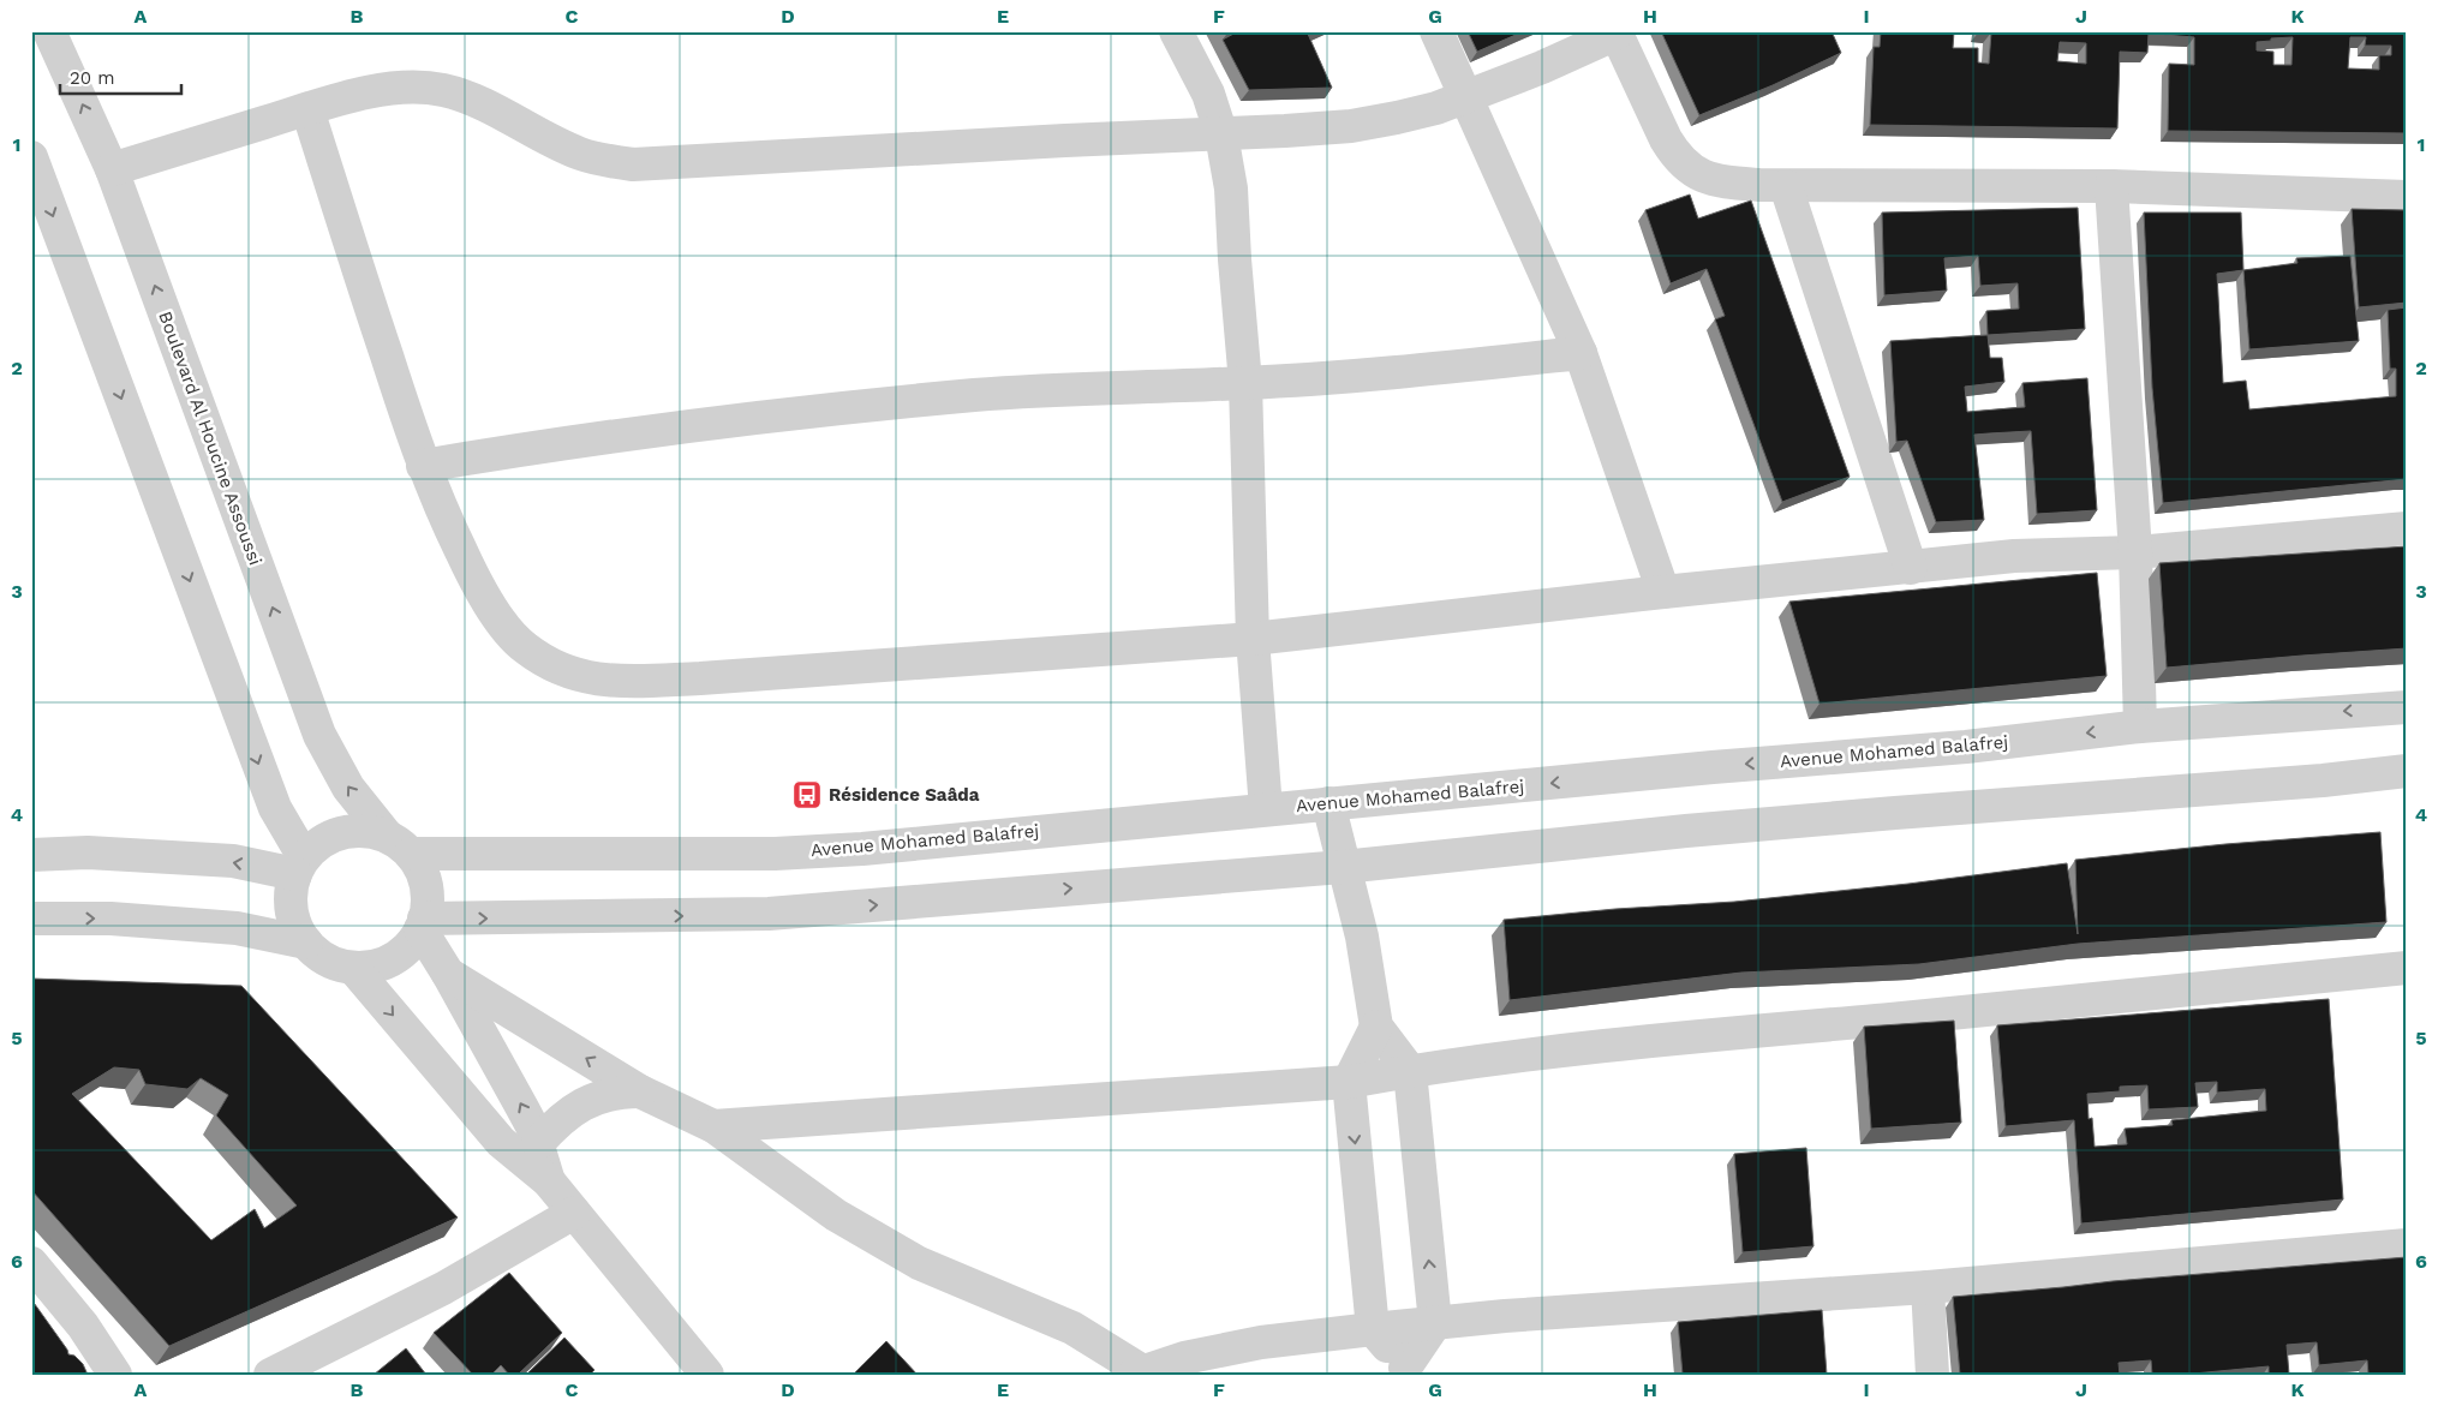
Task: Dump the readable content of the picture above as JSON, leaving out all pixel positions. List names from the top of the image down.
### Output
{
  "streets": {
    "street": ["Boulevard Al Houcine Assoussi", "Avenue Mohamed Balafrej"]
  },
  "crossings": [
    ["Boulevard Al Houcine Assoussi", "Avenue Mohamed Balafrej"]
  ],
  "places": {
    "bus stop": ["Résidence Saâda"]
  },
  "scale_bar": "20 m",
  "grid": {
    "columns": [
      "A",
      "B",
      "C",
      "D",
      "E",
      "F",
      "G",
      "H",
      "I",
      "J",
      "K"
    ],
    "rows": [
      "1",
      "2",
      "3",
      "4",
      "5",
      "6"
    ]
  }
}
